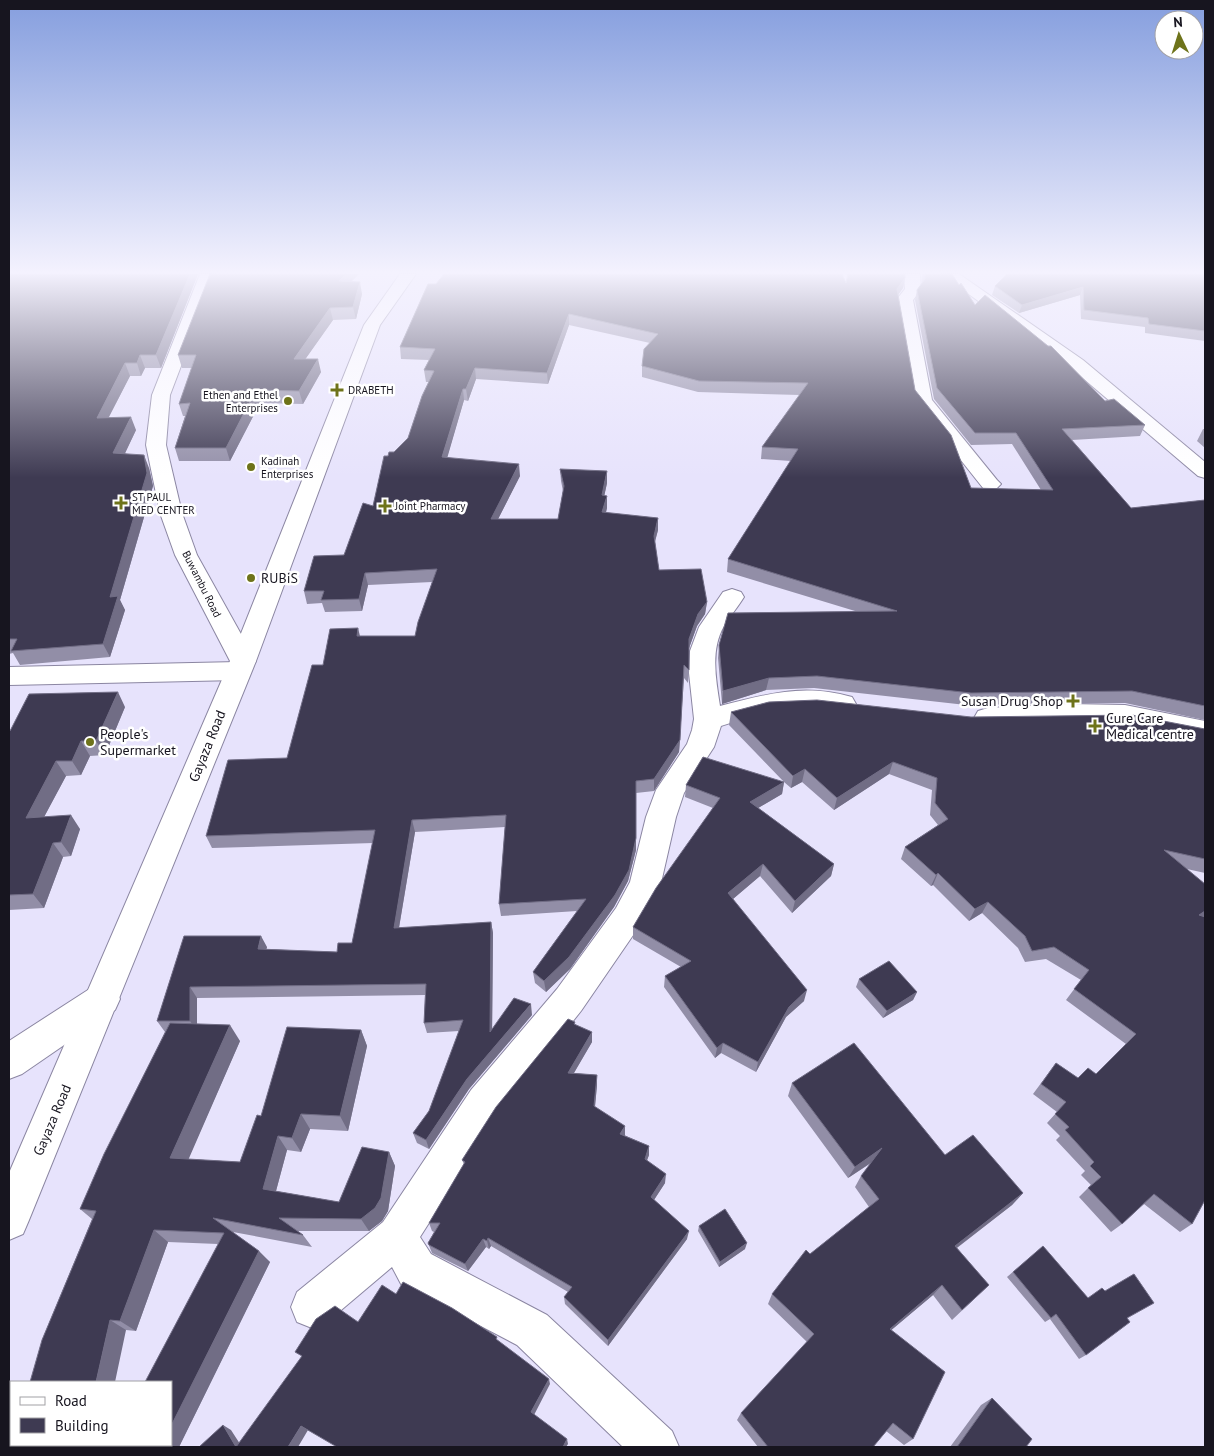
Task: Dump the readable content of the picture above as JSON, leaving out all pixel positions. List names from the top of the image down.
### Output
{
  "streets": {
    "street": ["Buwambu Road", "Gayaza Road"]
  },
  "crossings": [
    ["Buwambu Road", "Gayaza Road"]
  ],
  "places": {
    "health": [
      "DRABETH",
      "ST PAUL MED CENTER",
      "Joint Pharmacy",
      "Susan Drug Shop",
      "Cure Care Medical centre"
    ],
    "other": [
      "Ethen and Ethel Enterprises",
      "Kadinah Enterprises",
      "RUBiS",
      "People's Supermarket"
    ]
  },
  "legend": ["Road", "Building"],
  "north": "top"
}
